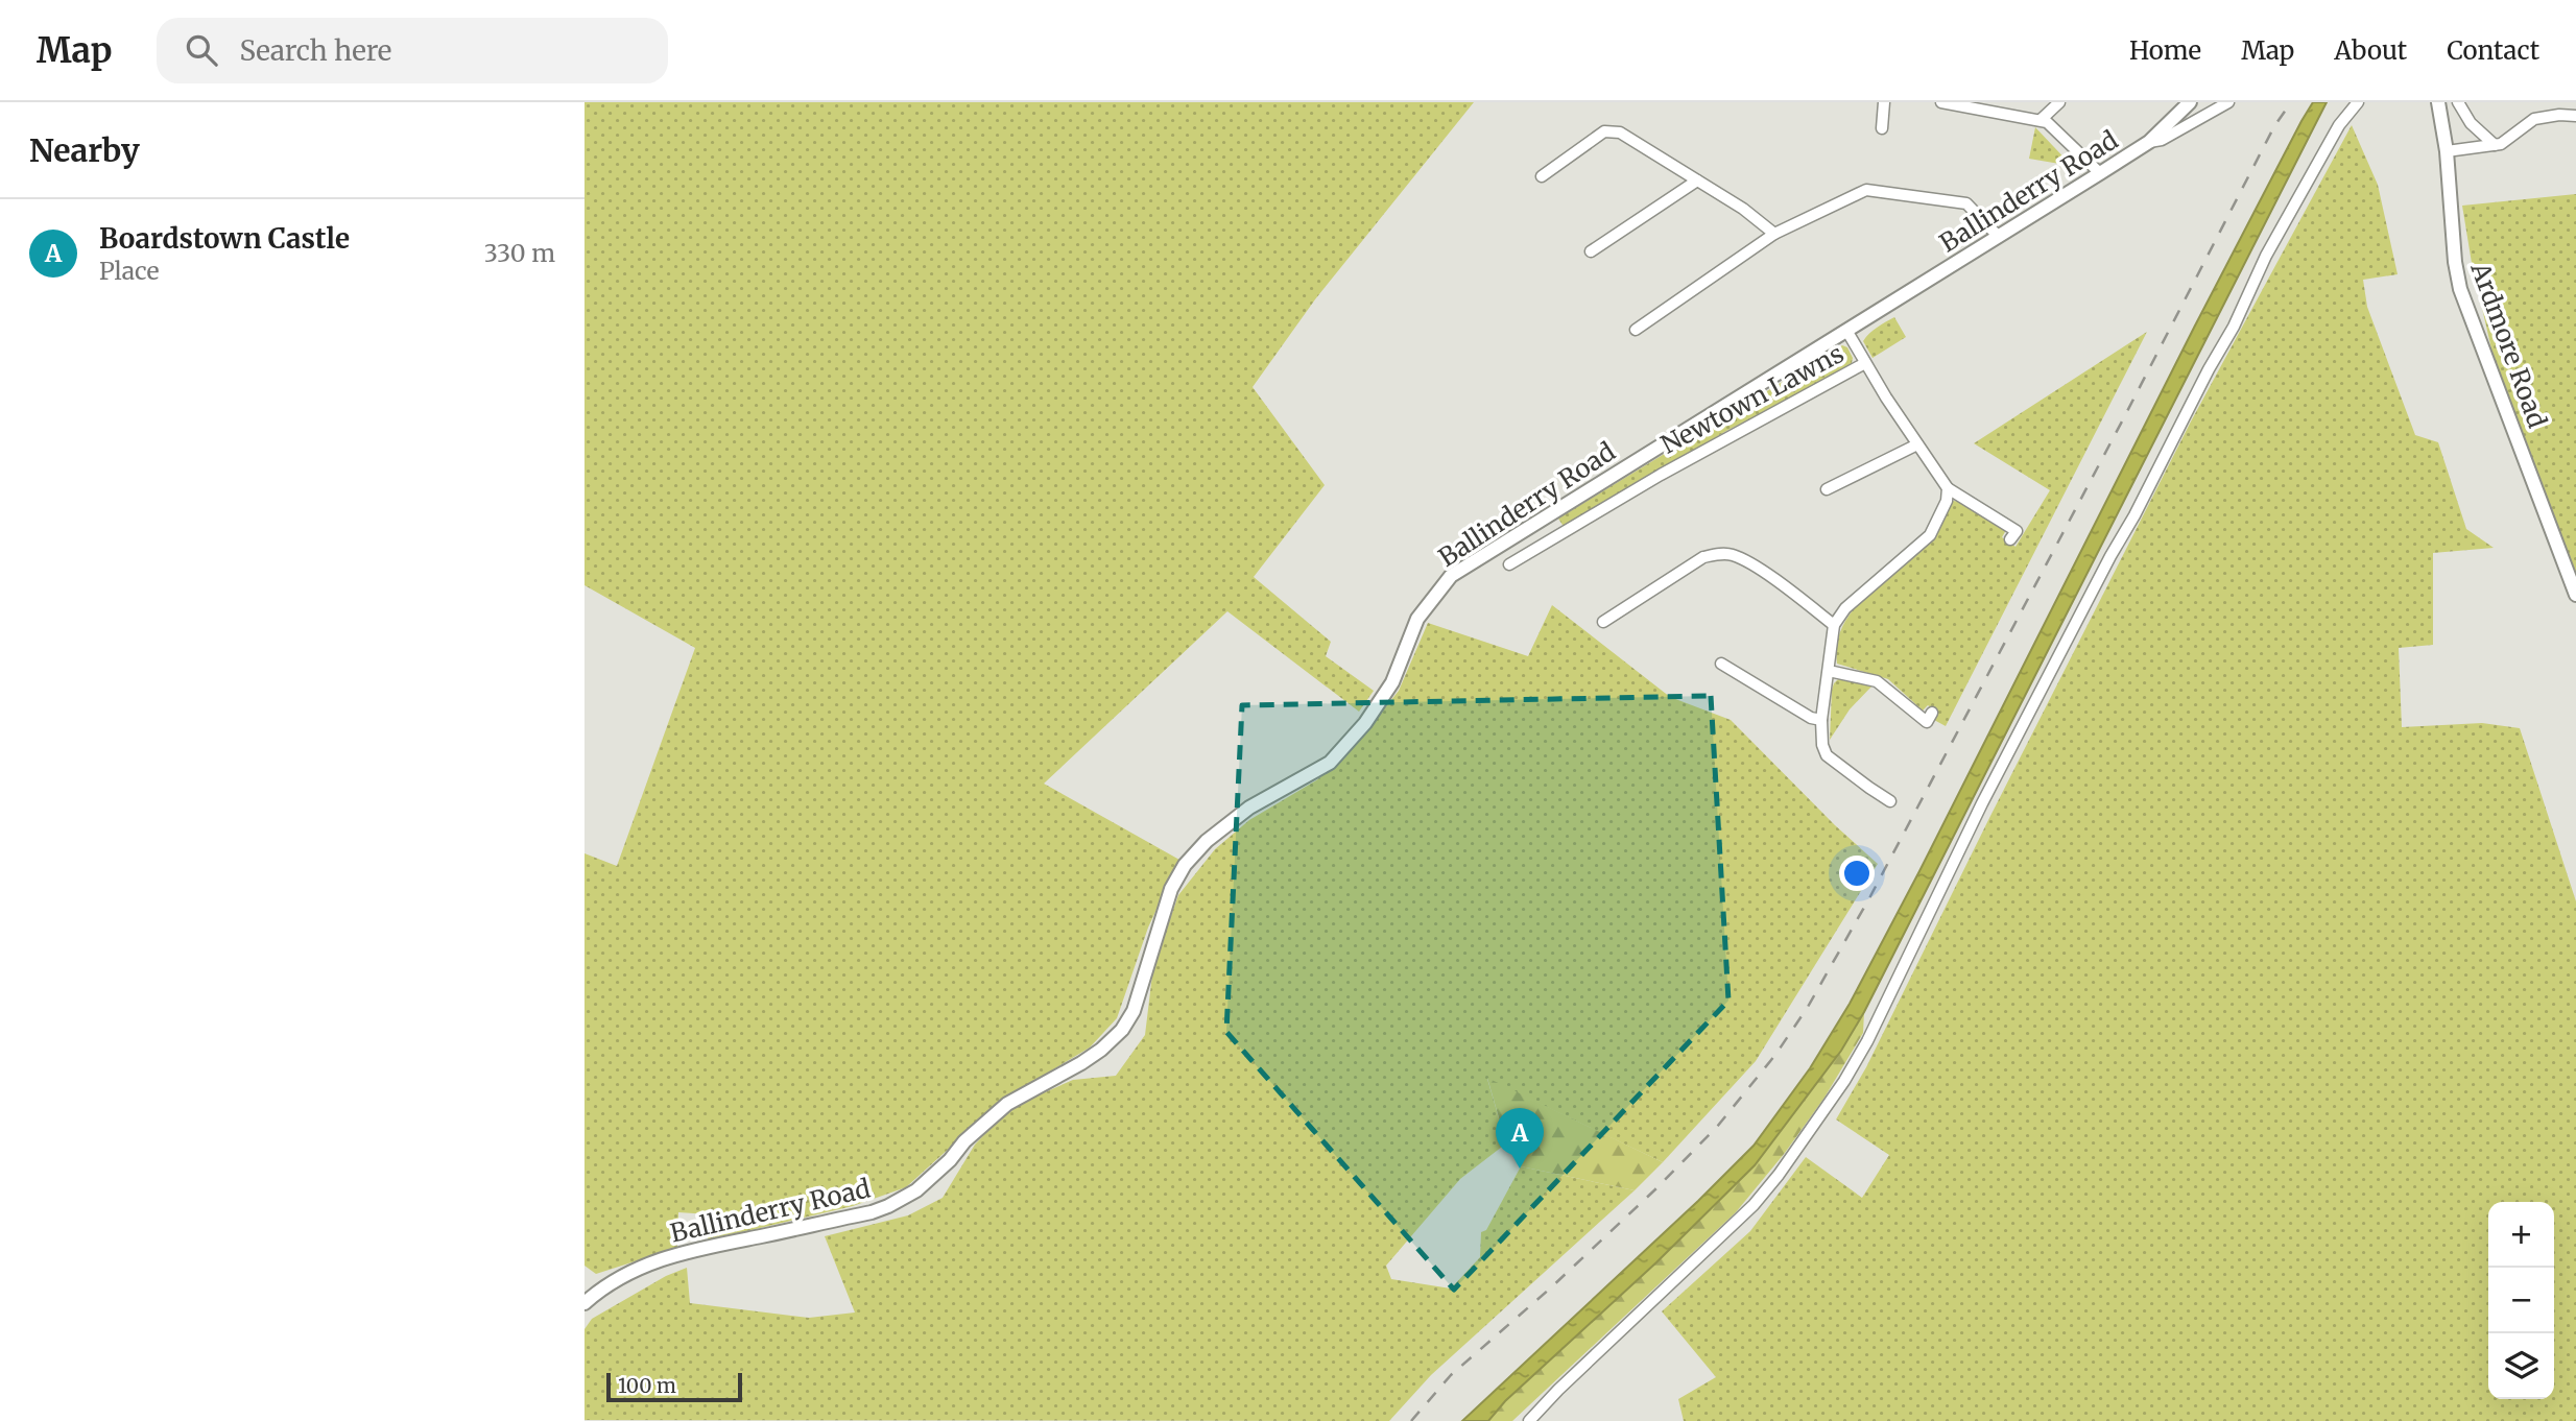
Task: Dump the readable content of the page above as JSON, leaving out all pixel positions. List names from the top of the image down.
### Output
{
  "streets": {
    "street": ["Ballinderry Road", "Ardmore Road", "Newtown Lawns"]
  },
  "crossings": [
    ["Ballinderry Road", "Newtown Lawns"]
  ],
  "scale_bar": "100 m",
  "page": {
    "header": "Map",
    "search": "Search here",
    "nav": [
      "Home",
      "Map",
      "About",
      "Contact"
    ],
    "heading": "Nearby",
    "list": [
      {
        "mark": "A",
        "name": "Boardstown Castle",
        "note": "Place",
        "value": "330 m"
      }
    ],
    "pins": "A",
    "map_buttons": ["+", "−"],
    "scale": "100 m"
  }
}
